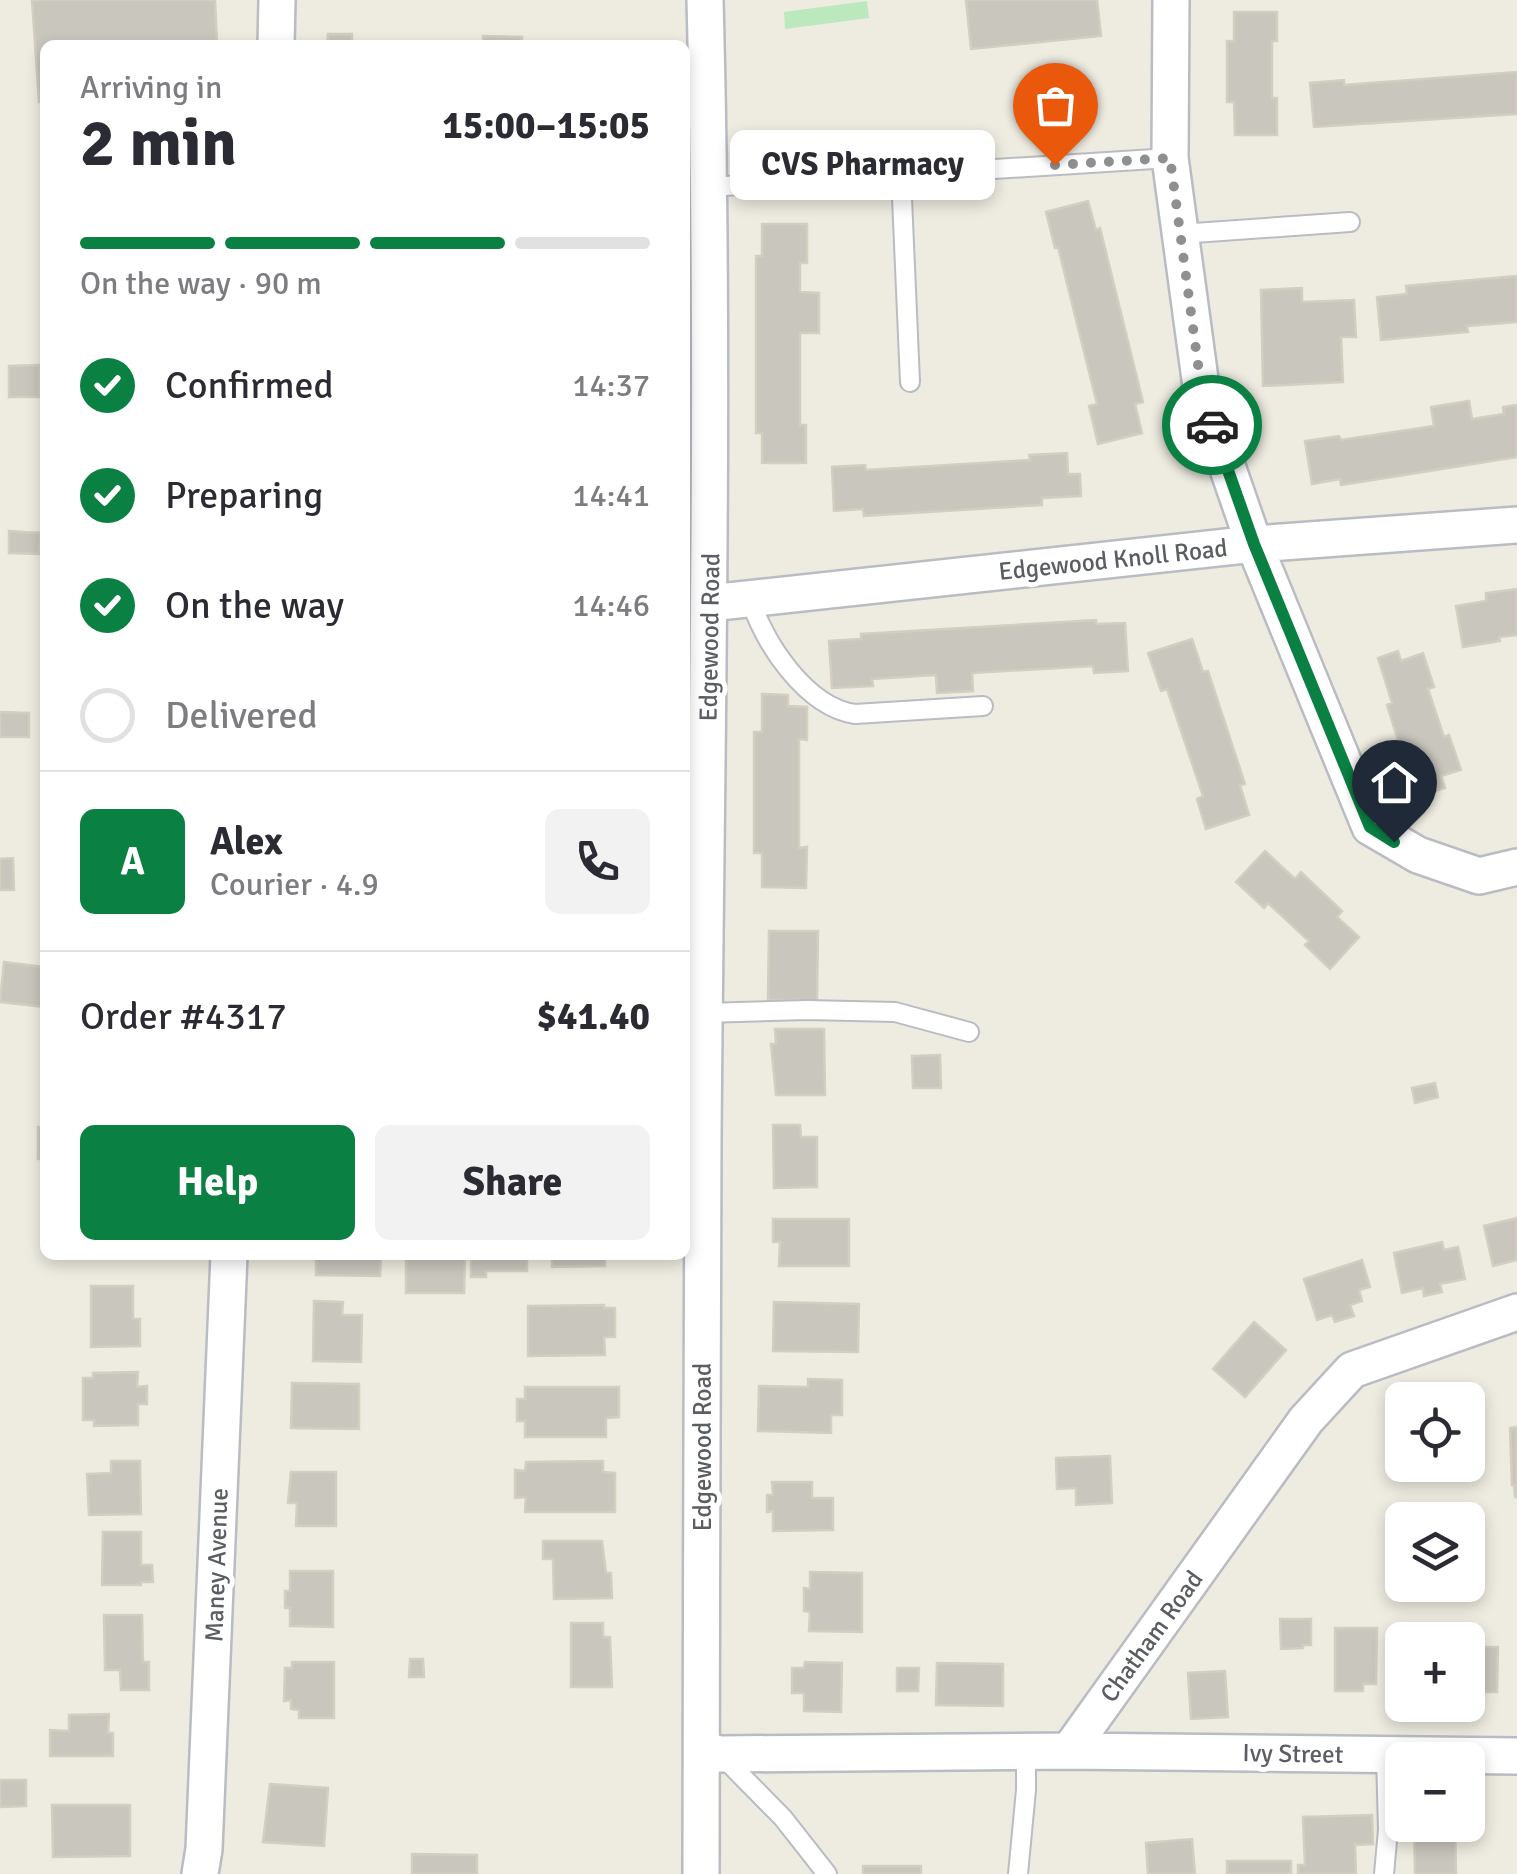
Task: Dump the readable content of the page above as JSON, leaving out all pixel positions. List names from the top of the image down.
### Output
{
  "streets": {
    "street": [
      "Edgewood Knoll Road",
      "Edgewood Road",
      "Maney Avenue",
      "Chatham Road",
      "Ivy Street"
    ]
  },
  "crossings": [
    ["Edgewood Knoll Road", "Edgewood Road"],
    ["Chatham Road", "Ivy Street"]
  ],
  "places": ["CVS Pharmacy"],
  "page": {
    "heading": ["2 min", "Arriving in", "15:00–15:05"],
    "panel": [
      "Alex",
      "Courier · 4.9",
      "Order #4317",
      "$41.40"
    ],
    "bubble": "CVS Pharmacy",
    "bar": "On the way · 90 m",
    "list": [
      ["Confirmed", "14:37"],
      ["Preparing", "14:41"],
      ["On the way", "14:46"],
      "Delivered"
    ],
    "round": "A",
    "buttons": ["Help", "Share"],
    "map_buttons": ["+", "−"]
  }
}
